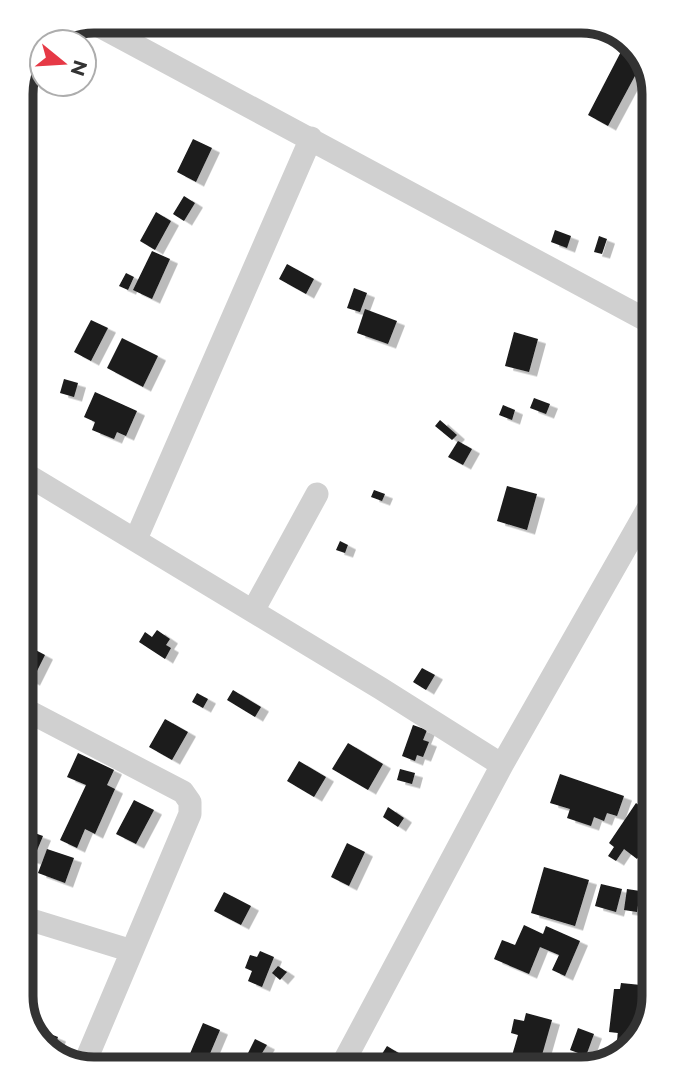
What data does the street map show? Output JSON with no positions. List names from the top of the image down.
{
  "north": "right"
}
